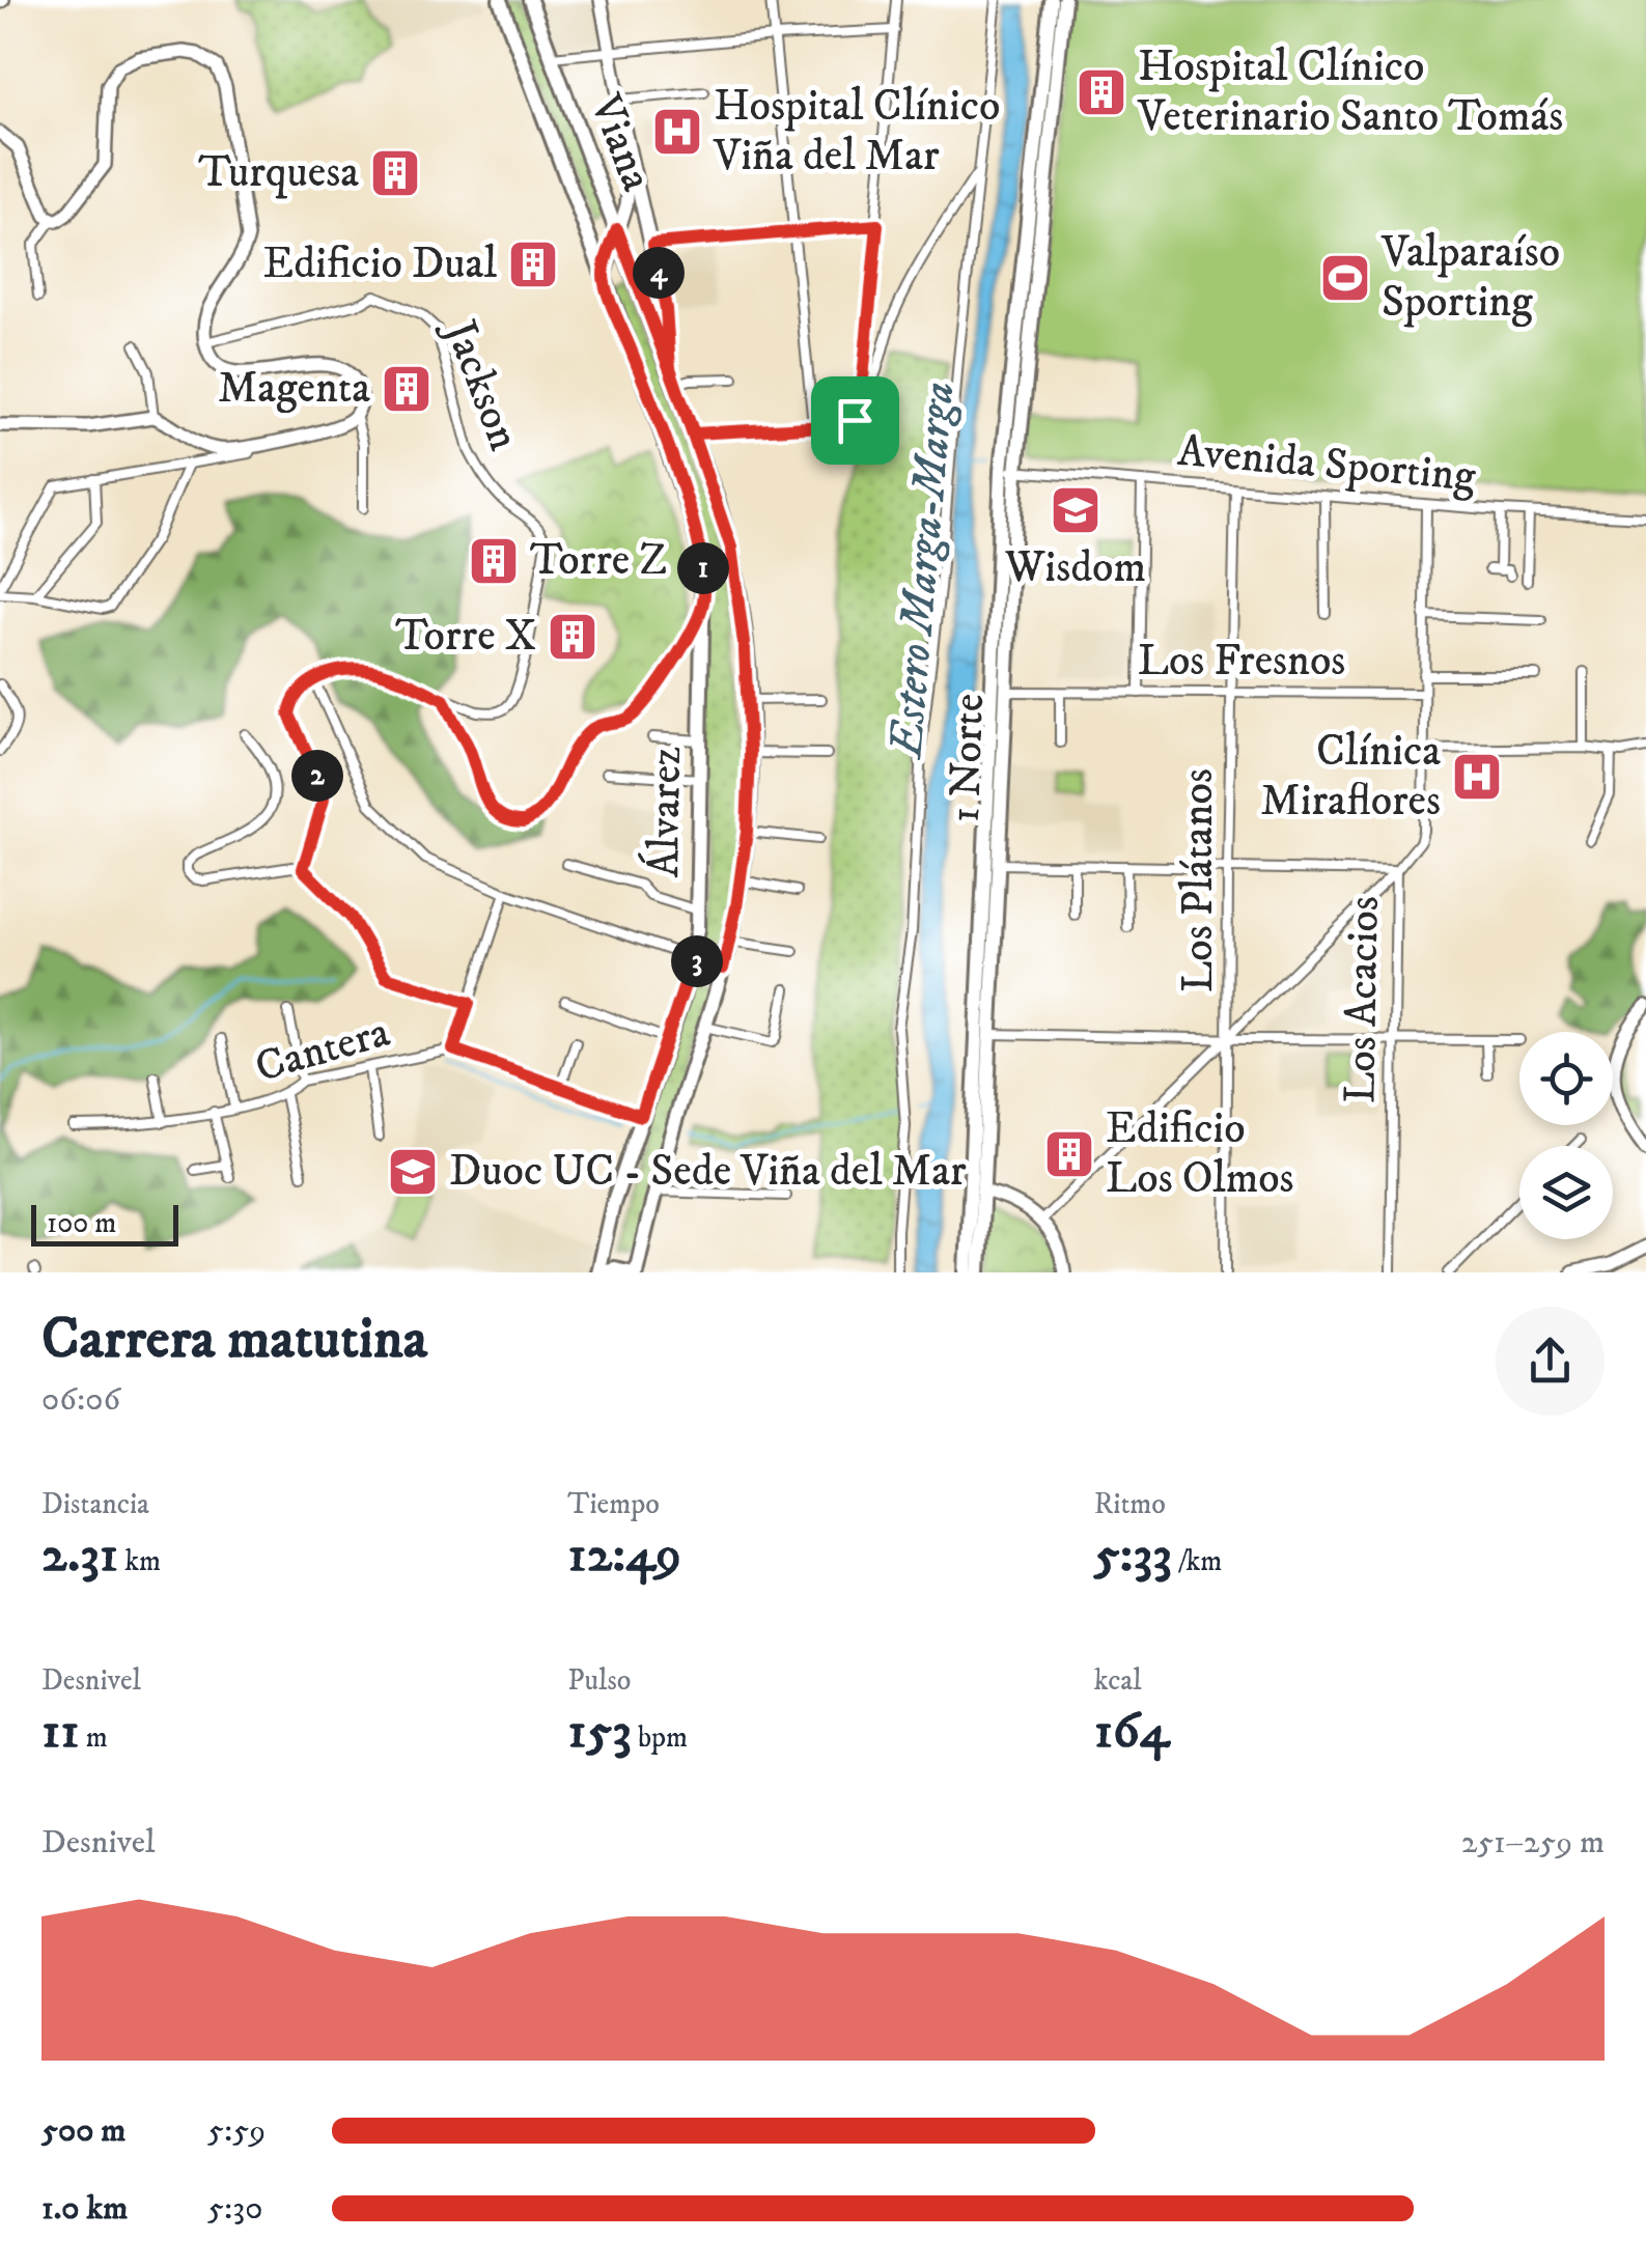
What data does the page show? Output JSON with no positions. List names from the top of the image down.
{
  "streets": {
    "main road": ["Viana", "1 Norte", "Álvarez"],
    "street": [
      "Jackson",
      "Avenida Sporting",
      "Los Fresnos",
      "Los Plátanos",
      "Los Acacios",
      "Cantera"
    ]
  },
  "crossings": [
    ["Avenida Sporting", "1 Norte"],
    ["Avenida Sporting", "Los Plátanos"],
    ["Avenida Sporting", "Los Acacios"],
    ["Los Fresnos", "1 Norte"],
    ["Los Fresnos", "Los Plátanos"],
    ["Los Fresnos", "Los Acacios"],
    ["Álvarez", "Cantera"]
  ],
  "water": ["Estero Marga-Marga"],
  "places": {
    "building": [
      "Hospital Clínico Veterinario Santo Tomás",
      "Turquesa",
      "Edificio Dual",
      "Magenta",
      "Torre Z",
      "Torre X",
      "Edificio Los Olmos"
    ],
    "hospital": ["Hospital Clínico Viña del Mar", "Clínica Miraflores"],
    "sports": ["Valparaíso Sporting"],
    "school or university": ["Wisdom", "Duoc UC - Sede Viña del Mar"]
  },
  "scale_bar": "100 m",
  "page": {
    "pins": [
      "4",
      "1",
      "2",
      "3"
    ],
    "scale": "100 m",
    "heading": ["Carrera matutina", "06:06"],
    "stats": [
      ["Distancia", "2.31 km"],
      ["Tiempo", "12:49"],
      ["Ritmo", "5:33 /km"],
      ["Desnivel", "11 m"],
      ["Pulso", "153 bpm"],
      ["kcal", "164"]
    ],
    "chart": ["Desnivel", "251–259 m"],
    "list": [
      {
        "name": "500 m",
        "note": "5:59"
      },
      {
        "name": "1.0 km",
        "note": "5:30"
      }
    ]
  }
}
